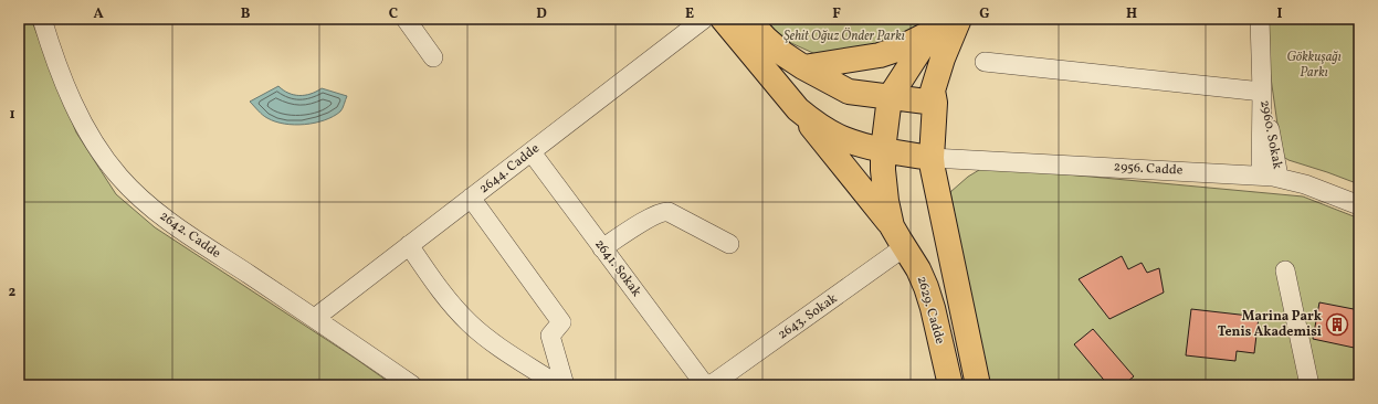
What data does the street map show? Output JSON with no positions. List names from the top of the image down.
{
  "streets": {
    "main road": ["2629. Cadde"],
    "street": [
      "2960. Sokak",
      "2644. Cadde",
      "2956. Cadde",
      "2642. Cadde",
      "2641. Sokak",
      "2643. Sokak"
    ]
  },
  "crossings": [
    ["2960. Sokak", "2956. Cadde"],
    ["2644. Cadde", "2642. Cadde"],
    ["2644. Cadde", "2641. Sokak"],
    ["2629. Cadde", "2643. Sokak"]
  ],
  "parks": ["Şehit Oğuz Önder Parkı", "Gökkuşağı Parkı"],
  "places": {
    "building": ["Marina Park Tenis Akademisi"]
  },
  "grid": {
    "columns": [
      "A",
      "B",
      "C",
      "D",
      "E",
      "F",
      "G",
      "H",
      "I"
    ],
    "rows": ["1", "2"]
  }
}
